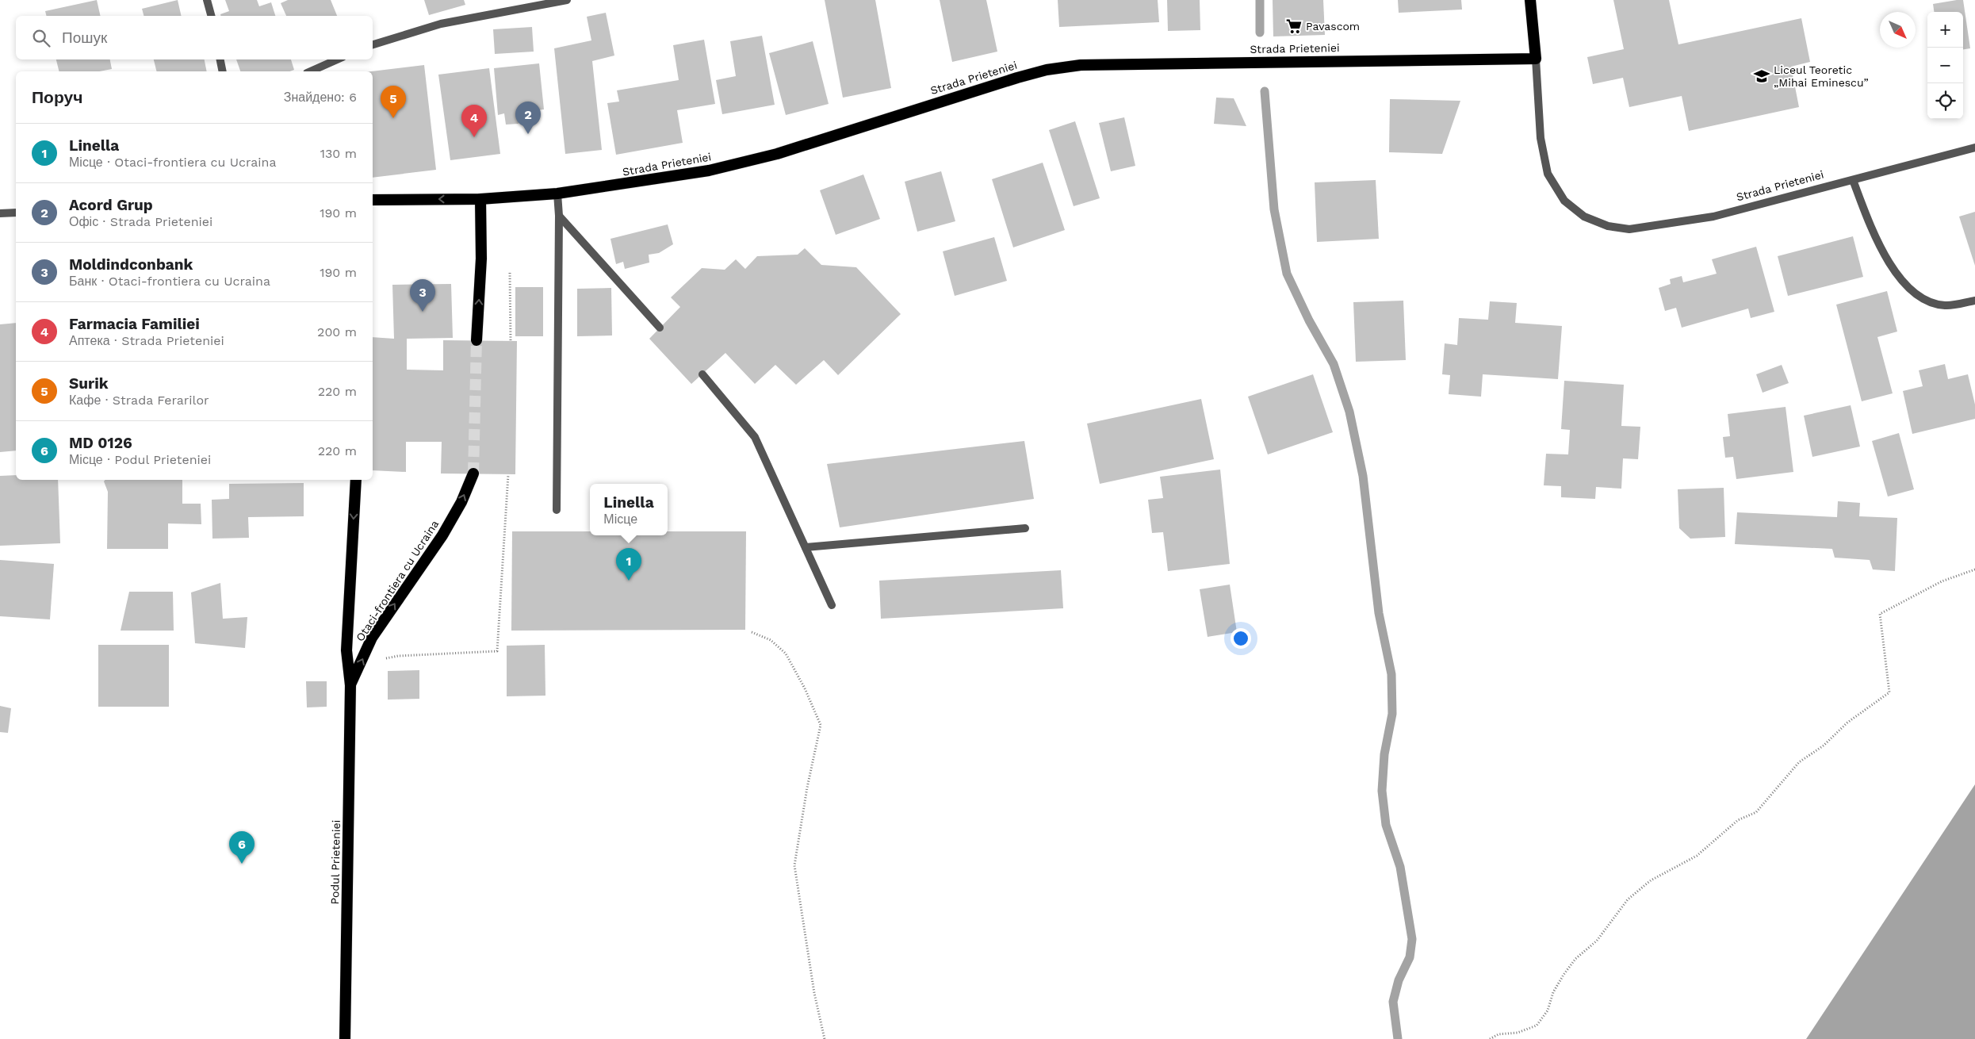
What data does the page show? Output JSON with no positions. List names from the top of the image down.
{
  "streets": {
    "highway": ["Strada Prieteniei", "Otaci-frontiera cu Ucraina", "Podul Prieteniei"]
  },
  "crossings": [
    ["Otaci-frontiera cu Ucraina", "Podul Prieteniei"]
  ],
  "places": {
    "supermarket": ["Pavascom"],
    "school or university": ["Liceul Teoretic „Mihai Eminescu”"]
  },
  "north": "bottom right",
  "page": {
    "map_buttons": ["+", "−"],
    "search": "Пошук",
    "heading": ["Поруч", "Знайдено: 6"],
    "pins": [
      "5",
      "2",
      "4",
      "3",
      "1",
      "6"
    ],
    "list": [
      {
        "mark": "1",
        "name": "Linella",
        "note": "Місце · Otaci-frontiera cu Ucraina",
        "value": "130 m"
      },
      {
        "mark": "2",
        "name": "Acord Grup",
        "note": "Офіс · Strada Prieteniei",
        "value": "190 m"
      },
      {
        "mark": "3",
        "name": "Moldindconbank",
        "note": "Банк · Otaci-frontiera cu Ucraina",
        "value": "190 m"
      },
      {
        "mark": "4",
        "name": "Farmacia Familiei",
        "note": "Аптека · Strada Prieteniei",
        "value": "200 m"
      },
      {
        "mark": "5",
        "name": "Surik",
        "note": "Кафе · Strada Ferarilor",
        "value": "220 m"
      },
      {
        "mark": "6",
        "name": "MD 0126",
        "note": "Місце · Podul Prieteniei",
        "value": "220 m"
      }
    ],
    "popup": ["Linella", "Місце"]
  }
}
